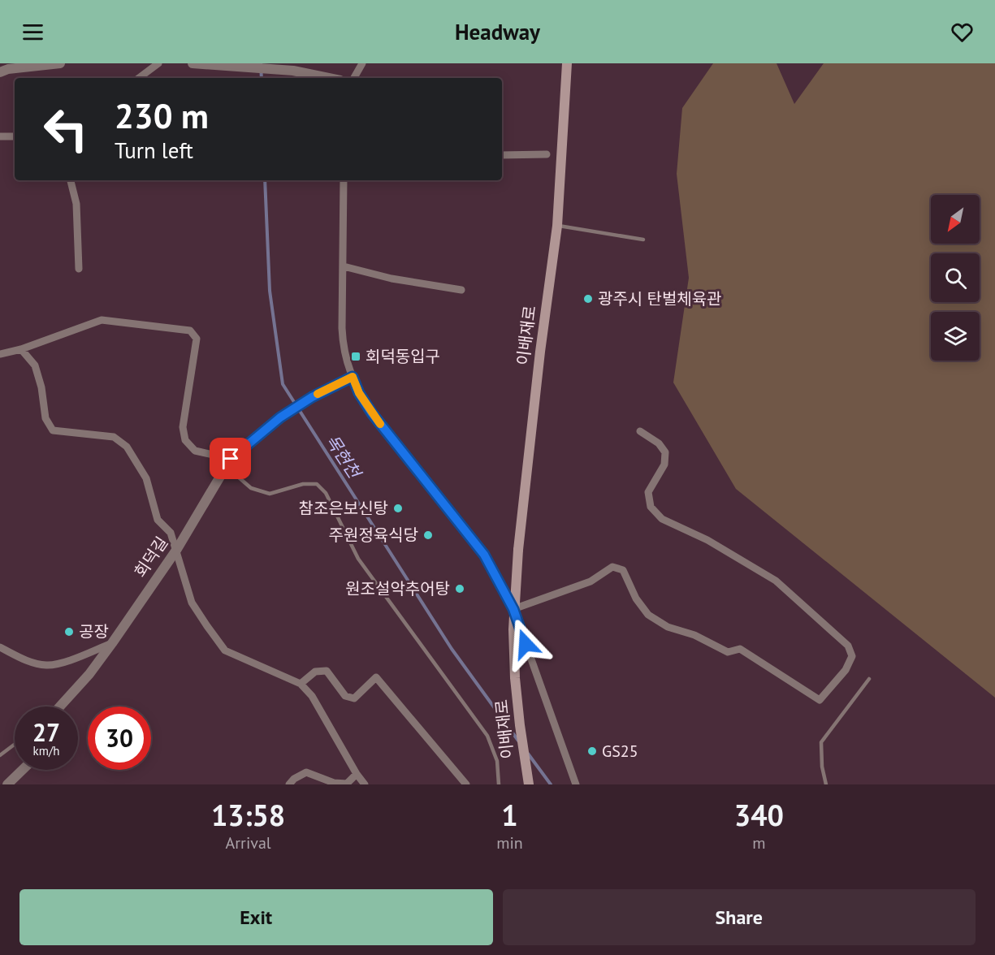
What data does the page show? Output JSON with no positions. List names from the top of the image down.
{
  "streets": {
    "main road": ["이배재로"],
    "street": ["회덕길"]
  },
  "water": ["목현천"],
  "places": {
    "other": [
      "광주시 탄벌체육관",
      "참조은보신탕",
      "주원정육식당",
      "원조설악추어탕",
      "공장",
      "GS25"
    ],
    "transit": ["회덕동입구"]
  },
  "north": "bottom left",
  "page": {
    "header": "Headway",
    "turn": ["230 m", "Turn left"],
    "speed": "27 km/h",
    "limit": "30",
    "eta": [
      "13:58",
      "Arrival",
      "1",
      "min",
      "340",
      "m"
    ],
    "buttons": ["Exit", "Share"]
  }
}
